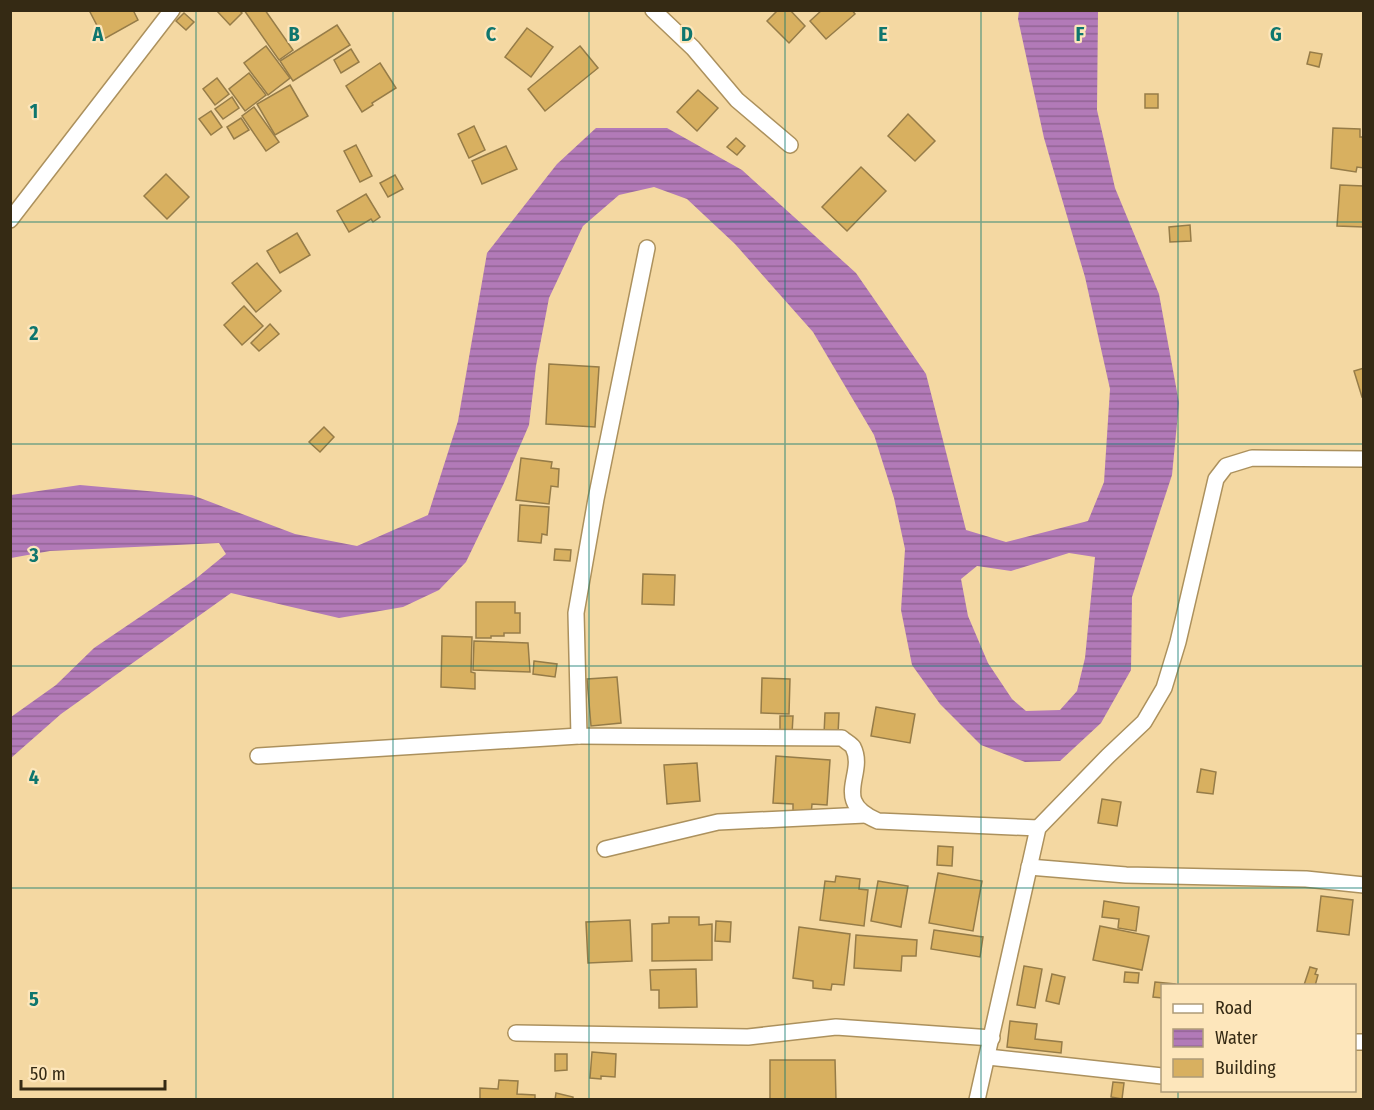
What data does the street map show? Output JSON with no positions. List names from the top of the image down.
{
  "legend": ["Road", "Water", "Building"],
  "scale_bar": "50 m",
  "grid": {
    "columns": [
      "A",
      "B",
      "C",
      "D",
      "E",
      "F",
      "G"
    ],
    "rows": [
      "1",
      "2",
      "3",
      "4",
      "5"
    ]
  }
}
